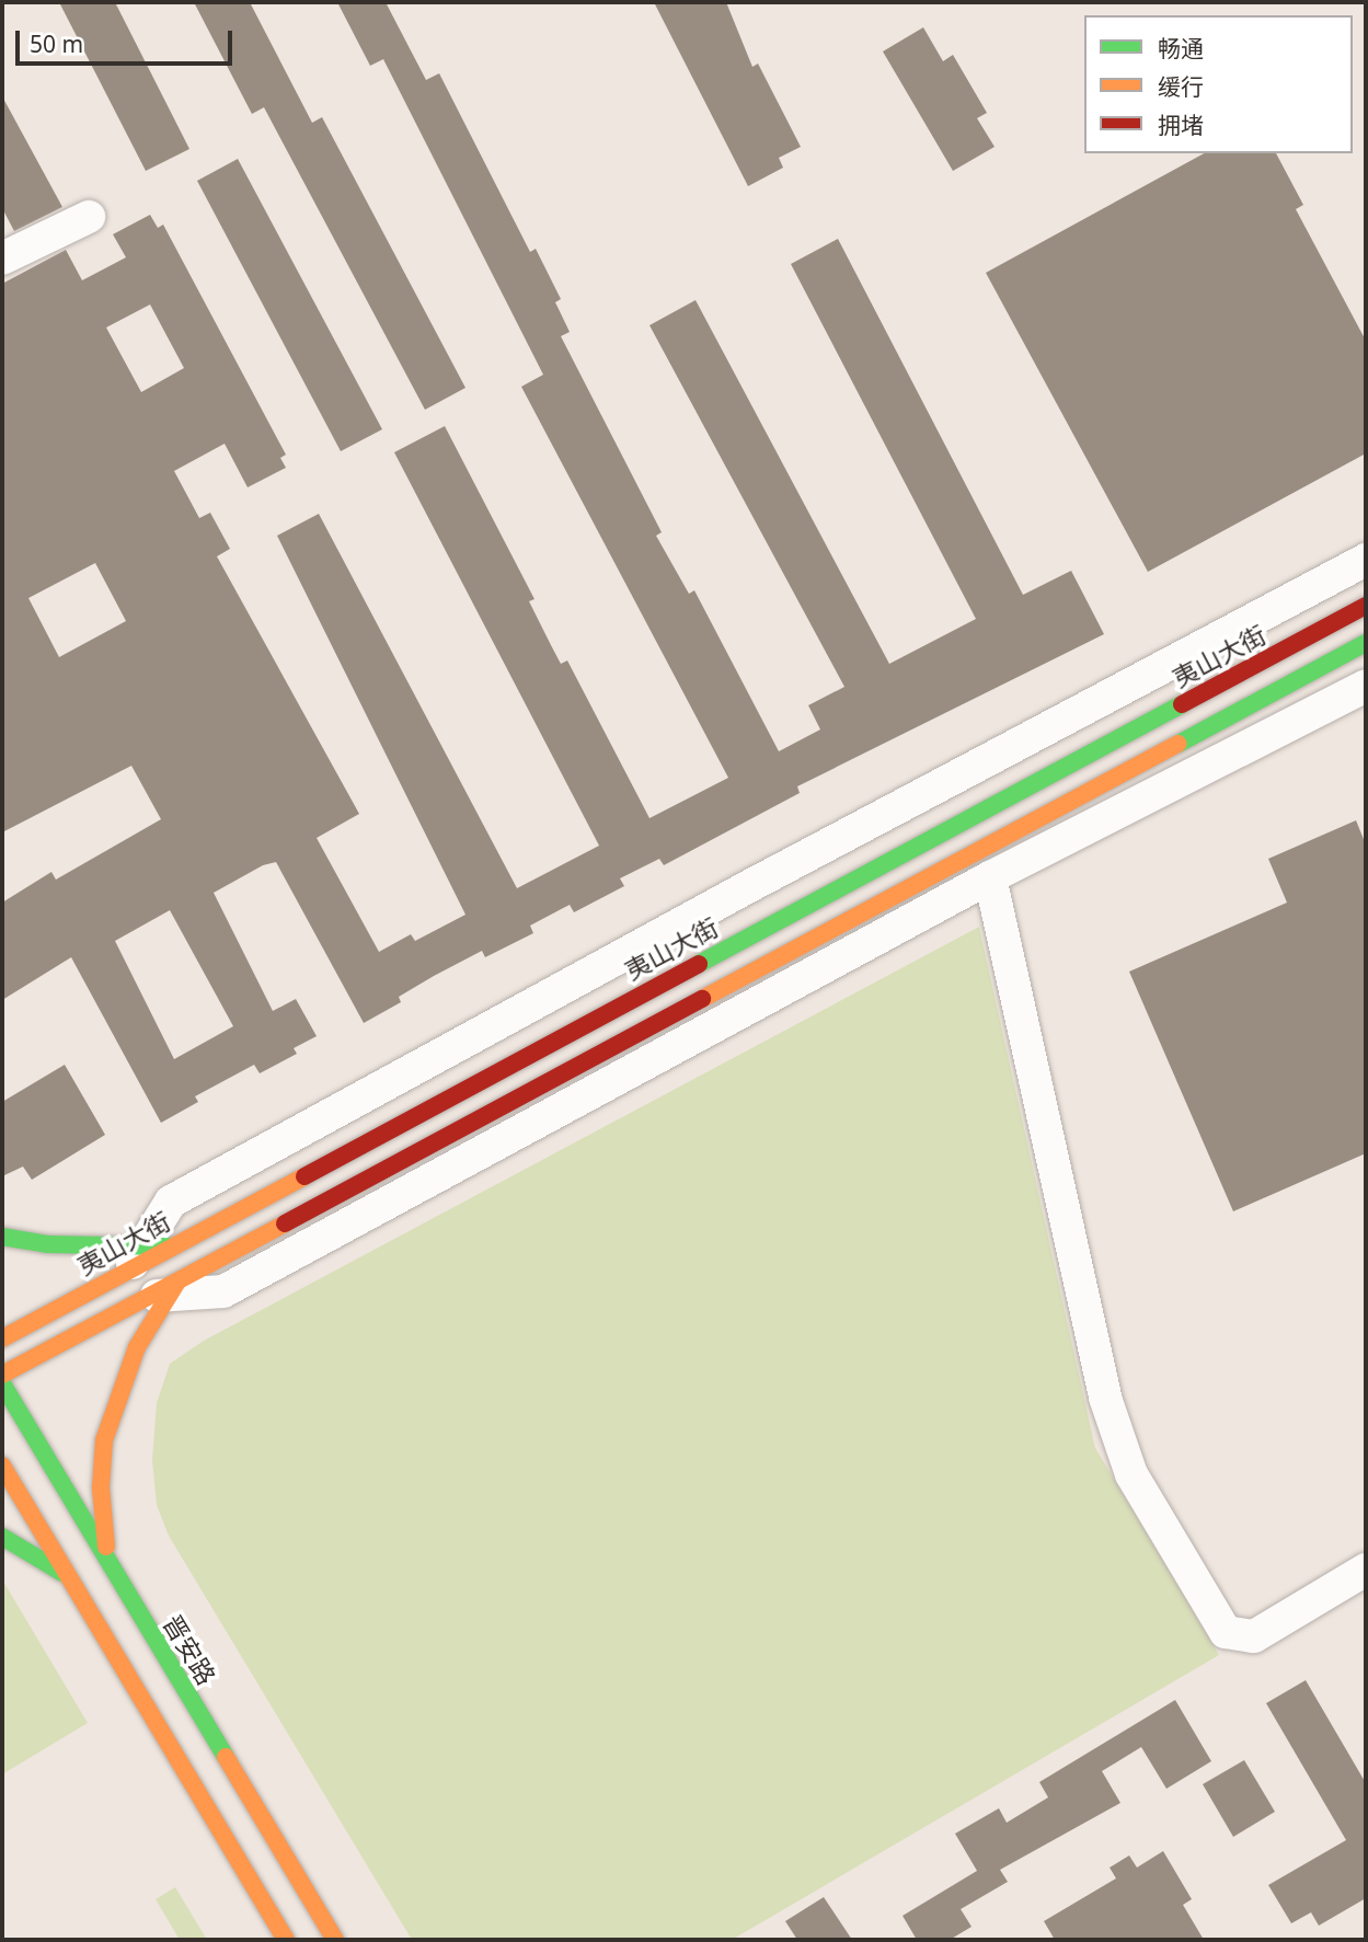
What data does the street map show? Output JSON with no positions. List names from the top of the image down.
{
  "streets": {
    "main road": ["夷山大街", "晋安路"]
  },
  "legend": ["畅通", "缓行", "拥堵"],
  "scale_bar": "50 m"
}
